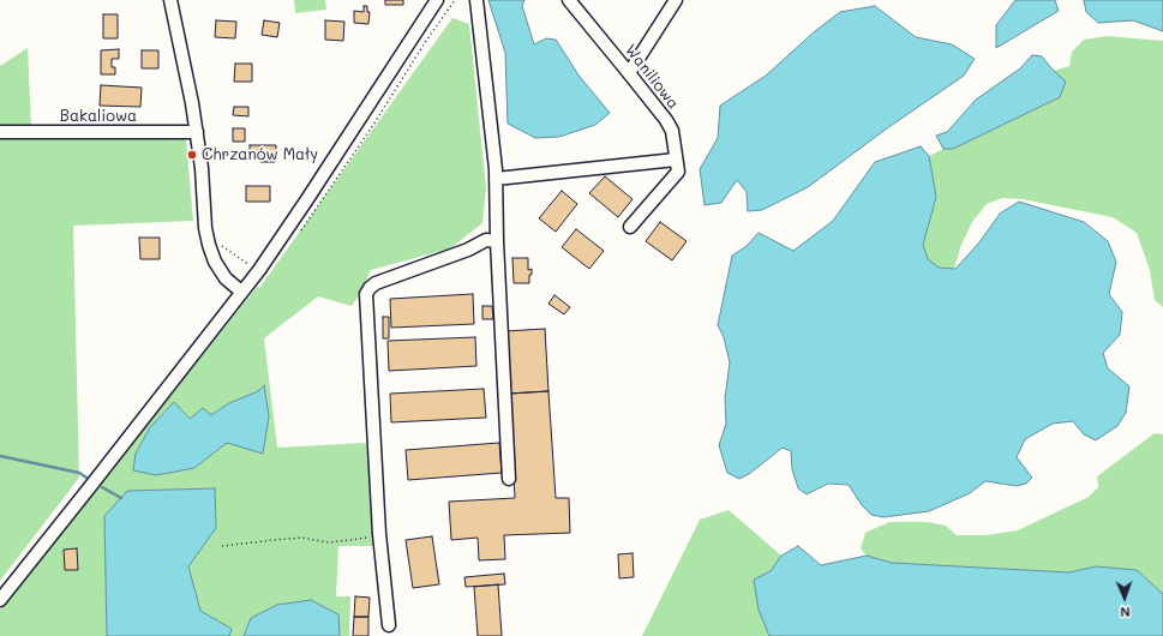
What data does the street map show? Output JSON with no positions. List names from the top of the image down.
{
  "streets": {
    "street": ["Waniliowa", "Bakaliowa"]
  },
  "places": ["Chrzanów Mały"],
  "north": "bottom"
}
